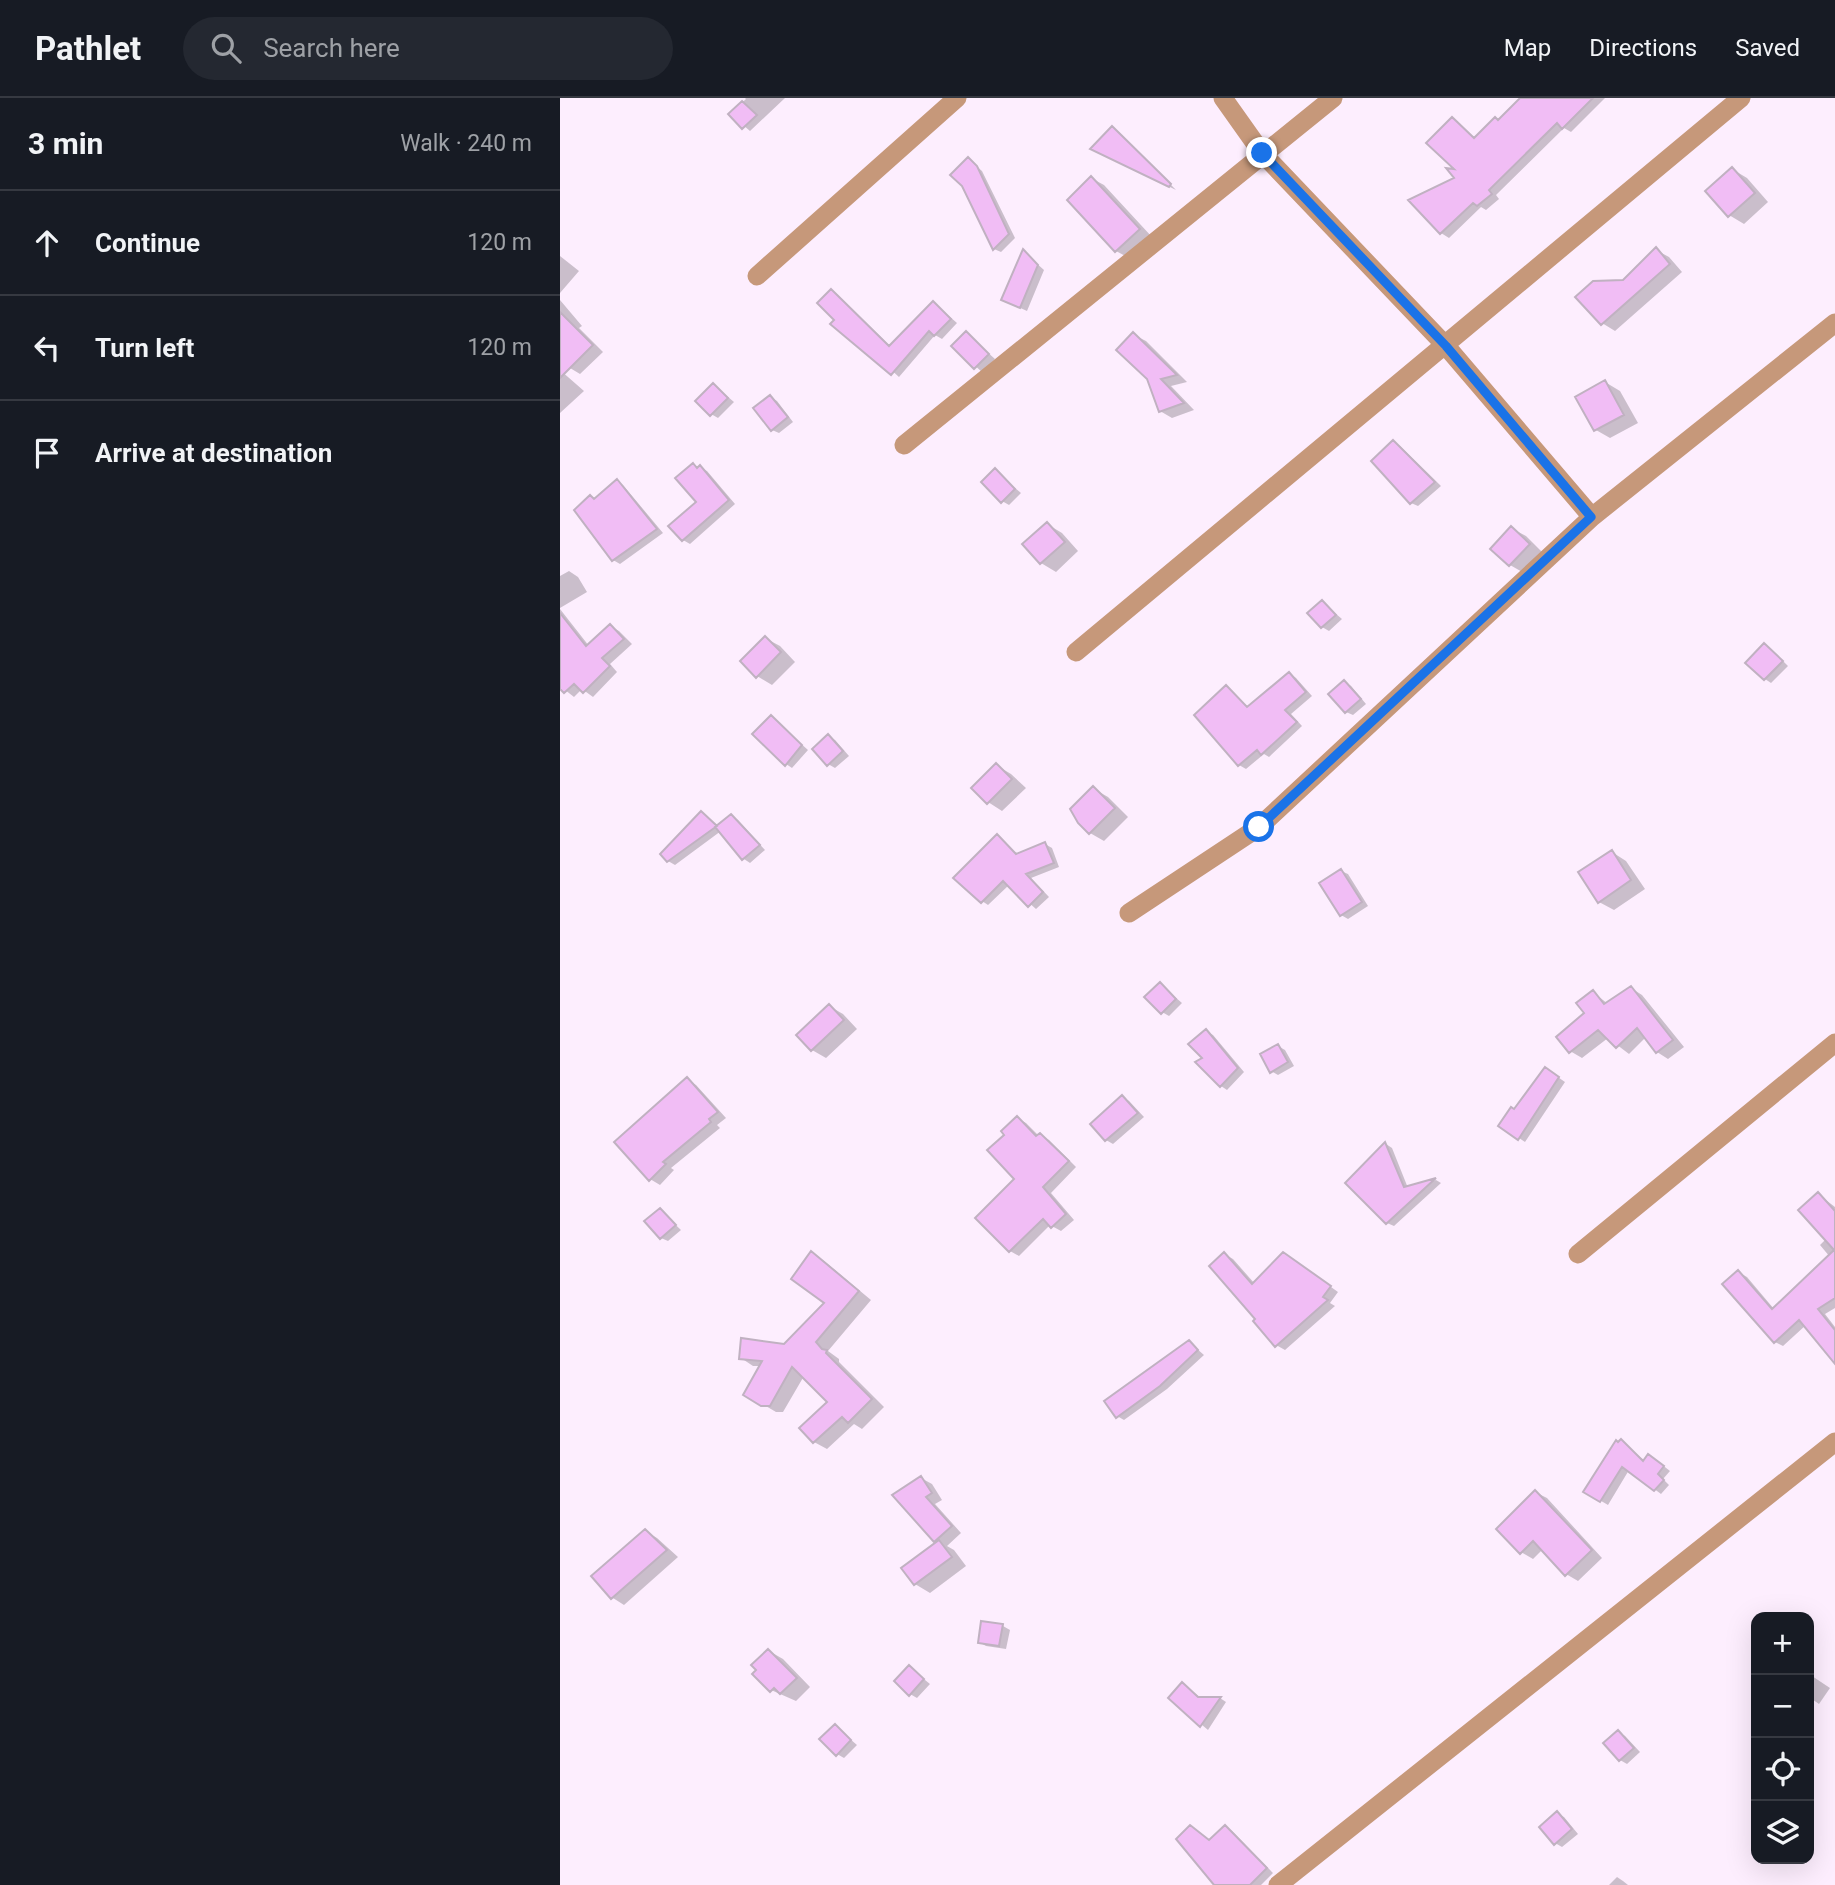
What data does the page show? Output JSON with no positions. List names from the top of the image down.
{
  "page": {
    "header": "Pathlet",
    "search": "Search here",
    "nav": ["Map", "Directions", "Saved"],
    "heading": ["3 min", "Walk · 240 m"],
    "list": [
      ["Continue", "120 m"],
      ["Turn left", "120 m"],
      "Arrive at destination"
    ],
    "map_buttons": ["+", "−"]
  }
}
